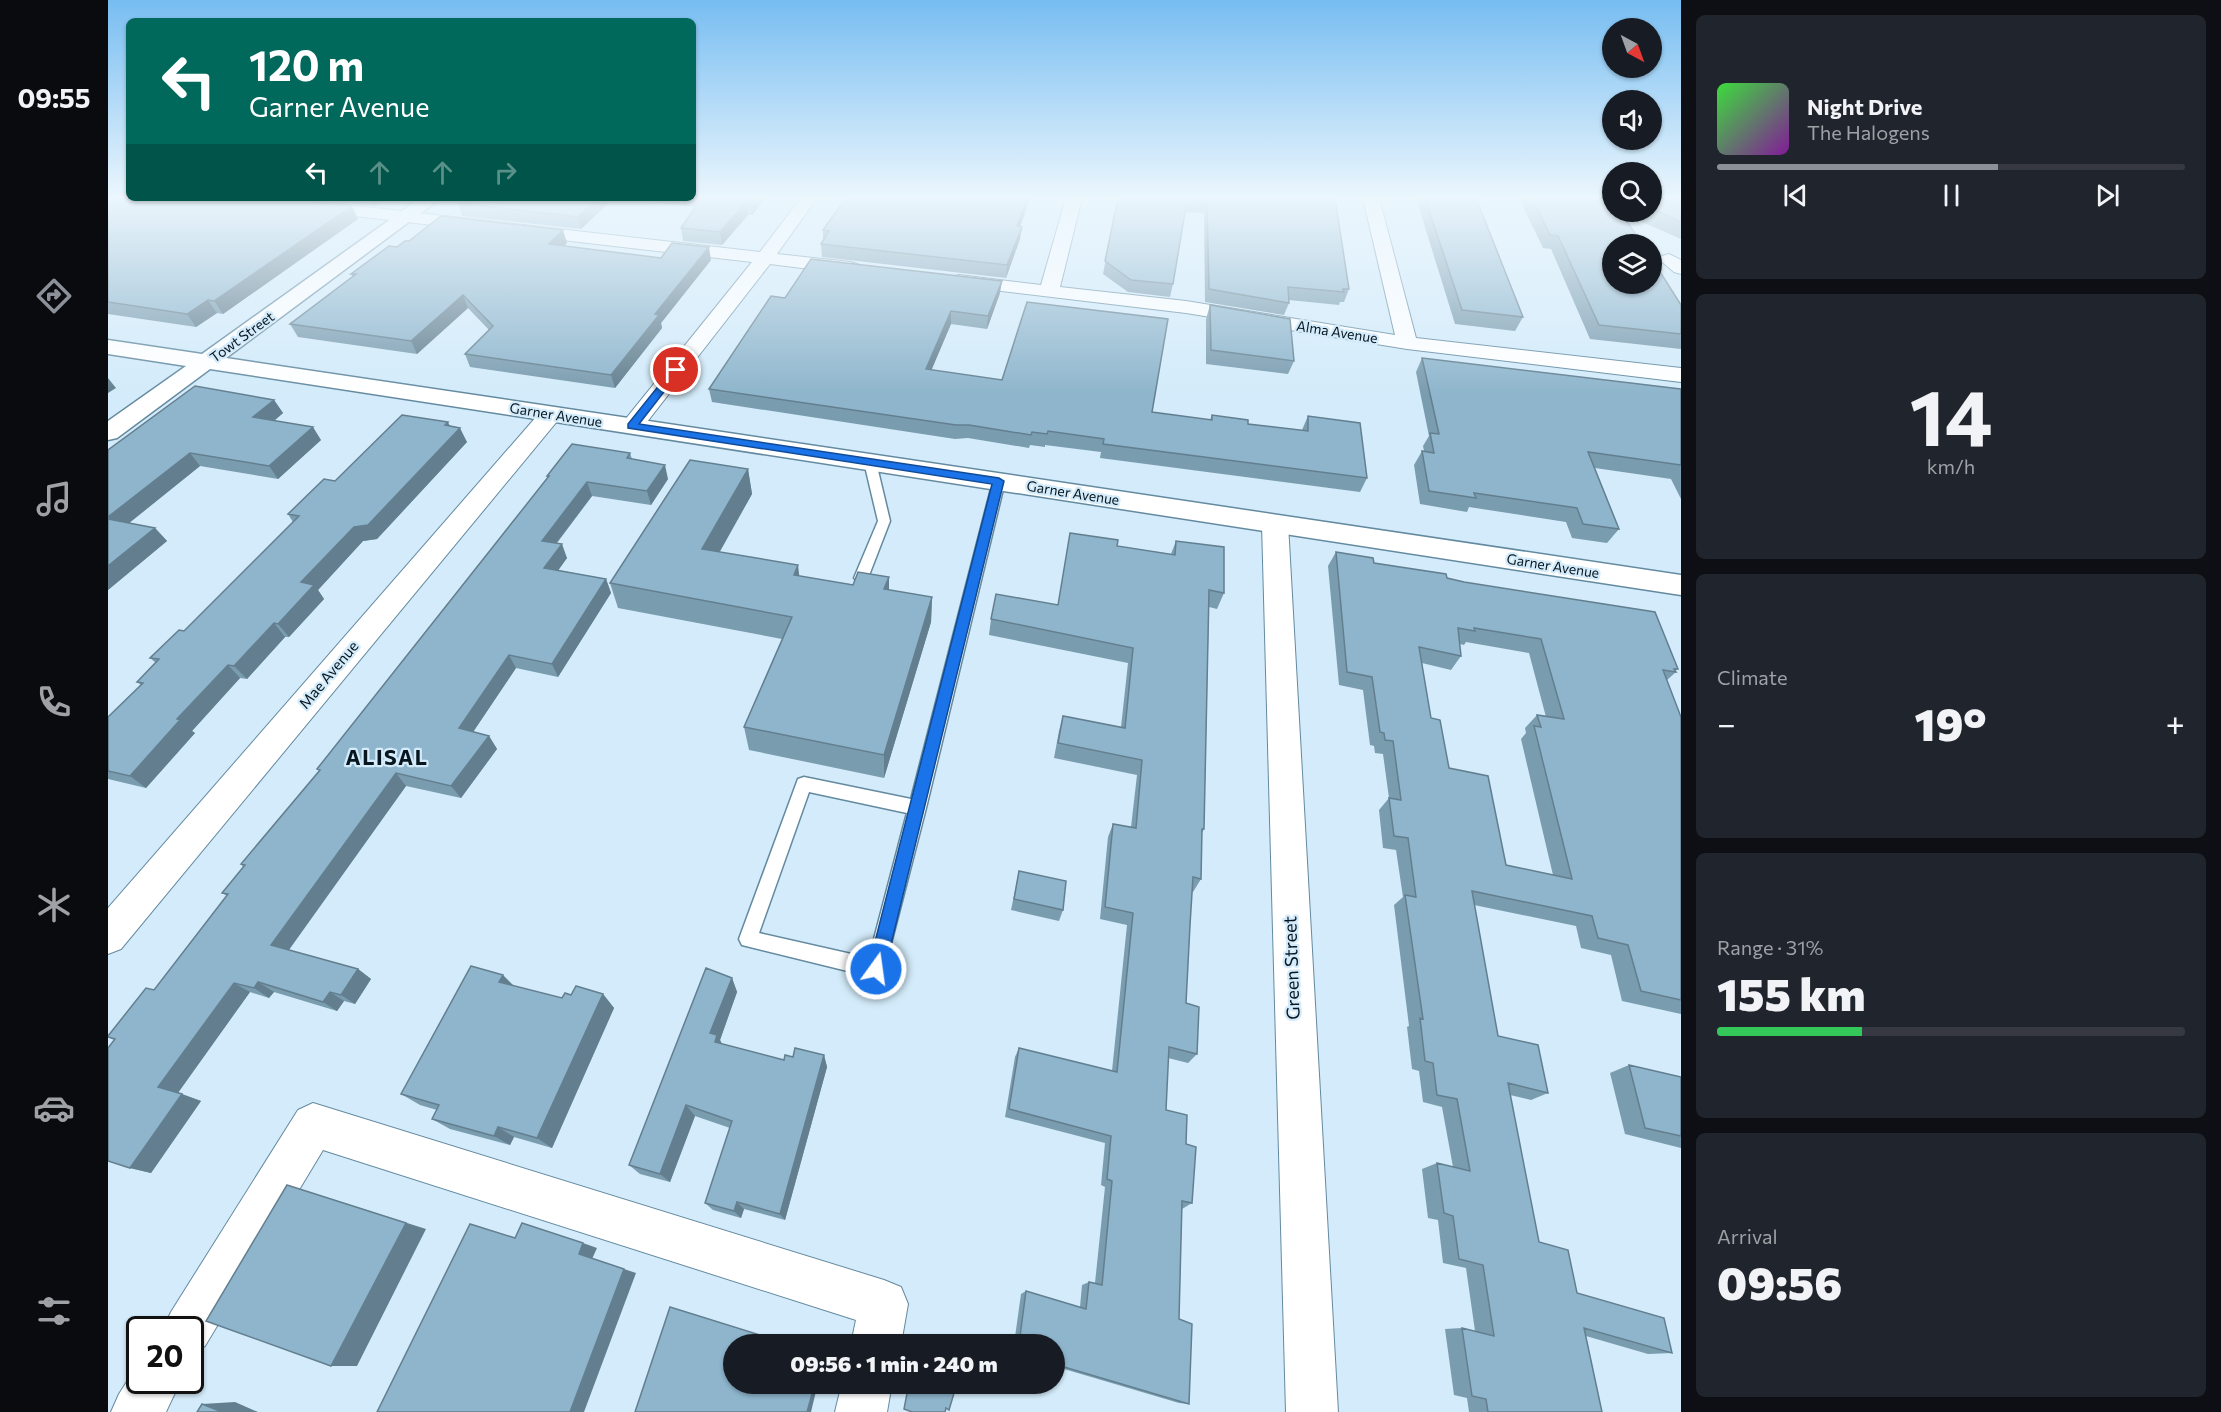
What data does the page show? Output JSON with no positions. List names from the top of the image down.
{
  "streets": {
    "street": [
      "Alma Avenue",
      "Towt Street",
      "Garner Avenue",
      "Mae Avenue",
      "Green Street"
    ]
  },
  "crossings": [
    ["Towt Street", "Garner Avenue"],
    ["Garner Avenue", "Mae Avenue"],
    ["Garner Avenue", "Green Street"]
  ],
  "districts": ["ALISAL"],
  "north": "bottom right",
  "page": {
    "tabs": "09:55",
    "turn": ["120 m", "Garner Avenue"],
    "song": ["Night Drive", "The Halogens"],
    "tile": [
      ["14", "km/h"],
      "Climate",
      ["Range · 31%", "155 km"],
      ["Arrival", "09:56"]
    ],
    "heat": ["−", "19°", "+"],
    "limit": "20",
    "trip": "09:56 · 1 min · 240 m"
  }
}
